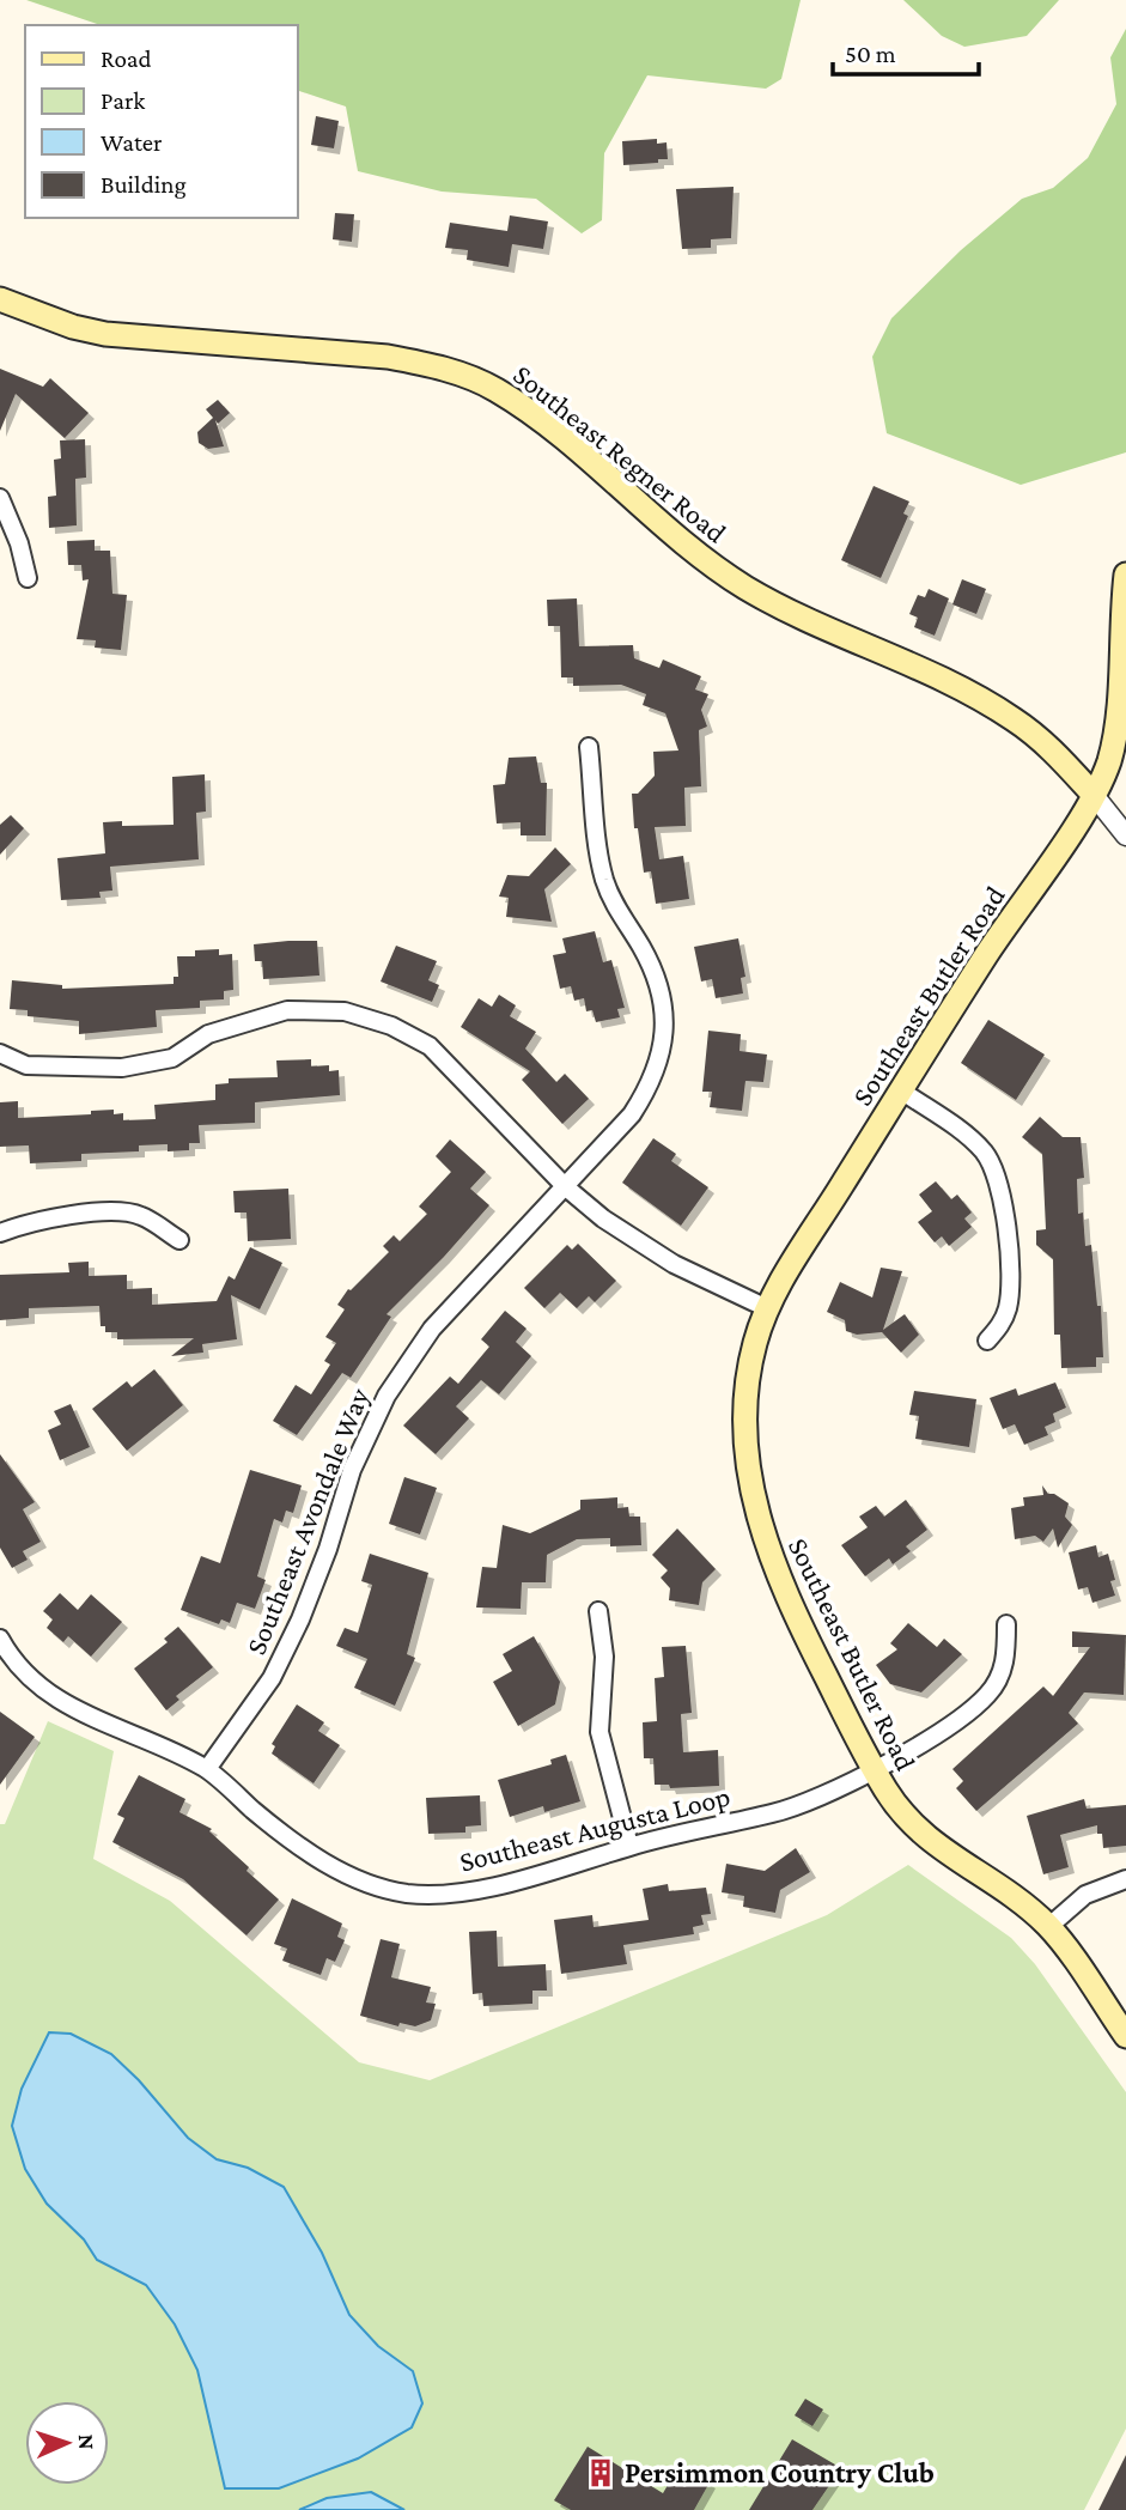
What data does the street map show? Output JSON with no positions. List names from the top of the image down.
{
  "streets": {
    "main road": ["Southeast Regner Road", "Southeast Butler Road"],
    "street": ["Southeast Avondale Way", "Southeast Augusta Loop"]
  },
  "crossings": [
    ["Southeast Regner Road", "Southeast Butler Road"],
    ["Southeast Butler Road", "Southeast Augusta Loop"],
    ["Southeast Avondale Way", "Southeast Augusta Loop"]
  ],
  "places": {
    "building": ["Persimmon Country Club"]
  },
  "legend": [
    "Road",
    "Park",
    "Water",
    "Building"
  ],
  "scale_bar": "50 m",
  "north": "right"
}
